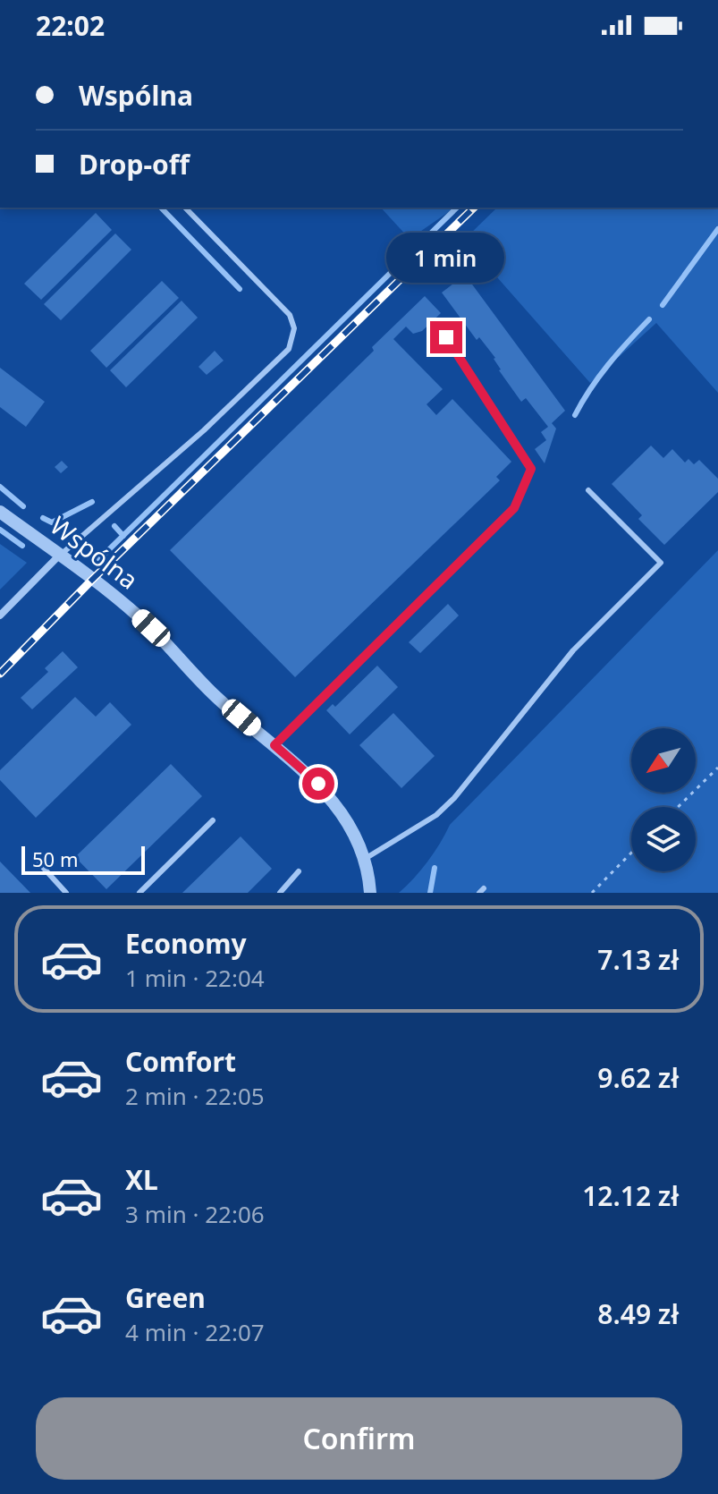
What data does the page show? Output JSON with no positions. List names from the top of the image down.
{
  "streets": {
    "street": ["Wspólna"]
  },
  "scale_bar": "50 m",
  "north": "bottom left",
  "page": {
    "status": "22:02",
    "banner": ["Wspólna", "Drop-off"],
    "bubble": "1 min",
    "scale": "50 m",
    "list": [
      {
        "name": "Economy",
        "note": "1 min · 22:04",
        "value": "7.13 zł"
      },
      {
        "name": "Comfort",
        "note": "2 min · 22:05",
        "value": "9.62 zł"
      },
      {
        "name": "XL",
        "note": "3 min · 22:06",
        "value": "12.12 zł"
      },
      {
        "name": "Green",
        "note": "4 min · 22:07",
        "value": "8.49 zł"
      }
    ],
    "buttons": "Confirm"
  }
}
